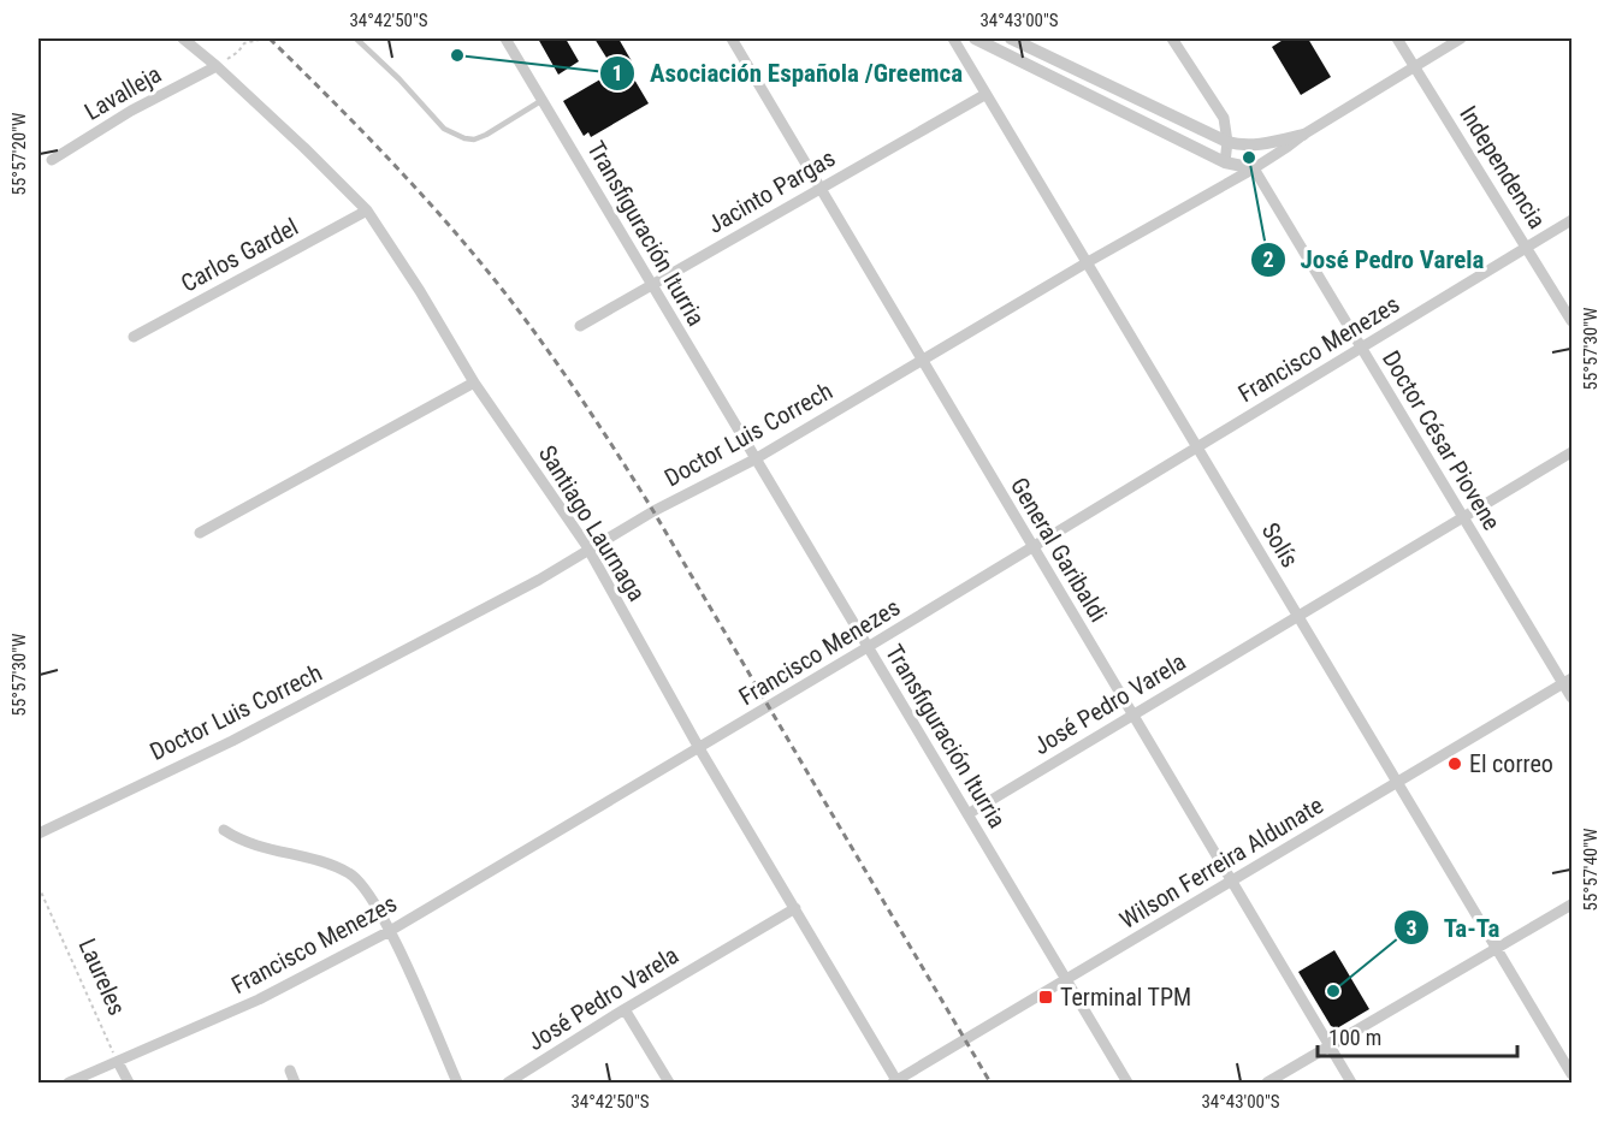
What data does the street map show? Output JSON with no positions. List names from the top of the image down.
{
  "streets": {
    "street": [
      "Lavalleja",
      "Independencia",
      "Jacinto Pargas",
      "Transfiguración Iturria",
      "Carlos Gardel",
      "Francisco Menezes",
      "Doctor Luis Correch",
      "Doctor César Piovene",
      "Santiago Laurnaga",
      "Solís",
      "General Garibaldi",
      "José Pedro Varela",
      "Wilson Ferreira Aldunate"
    ],
    "path": ["Laureles"]
  },
  "crossings": [
    ["Lavalleja", "Santiago Laurnaga"],
    ["Independencia", "Francisco Menezes"],
    ["Independencia", "Doctor Luis Correch"],
    ["Jacinto Pargas", "Transfiguración Iturria"],
    ["Jacinto Pargas", "Solís"],
    ["Jacinto Pargas", "General Garibaldi"],
    ["Transfiguración Iturria", "Francisco Menezes"],
    ["Transfiguración Iturria", "Doctor Luis Correch"],
    ["Transfiguración Iturria", "José Pedro Varela"],
    ["Transfiguración Iturria", "Wilson Ferreira Aldunate"],
    ["Carlos Gardel", "Santiago Laurnaga"],
    ["Francisco Menezes", "Doctor César Piovene"],
    ["Francisco Menezes", "Santiago Laurnaga"],
    ["Francisco Menezes", "Solís"],
    ["Francisco Menezes", "General Garibaldi"],
    ["Francisco Menezes", "Laureles"],
    ["Doctor Luis Correch", "Doctor César Piovene"],
    ["Doctor Luis Correch", "Santiago Laurnaga"],
    ["Doctor Luis Correch", "Solís"],
    ["Doctor Luis Correch", "General Garibaldi"],
    ["Doctor César Piovene", "José Pedro Varela"],
    ["Doctor César Piovene", "Wilson Ferreira Aldunate"],
    ["Santiago Laurnaga", "José Pedro Varela"],
    ["Santiago Laurnaga", "Wilson Ferreira Aldunate"],
    ["Solís", "José Pedro Varela"],
    ["Solís", "Wilson Ferreira Aldunate"],
    ["General Garibaldi", "José Pedro Varela"],
    ["General Garibaldi", "Wilson Ferreira Aldunate"]
  ],
  "places": {
    "other": [
      "Asociación Española /Greemca",
      "José Pedro Varela",
      "El correo",
      "Ta-Ta"
    ],
    "transit": ["Terminal TPM"]
  },
  "scale_bar": "100 m",
  "coordinates": [
    "34°42'50\"S",
    "34°43'00\"S",
    "55°57'20\"W",
    "55°57'30\"W",
    "55°57'40\"W"
  ]
}
